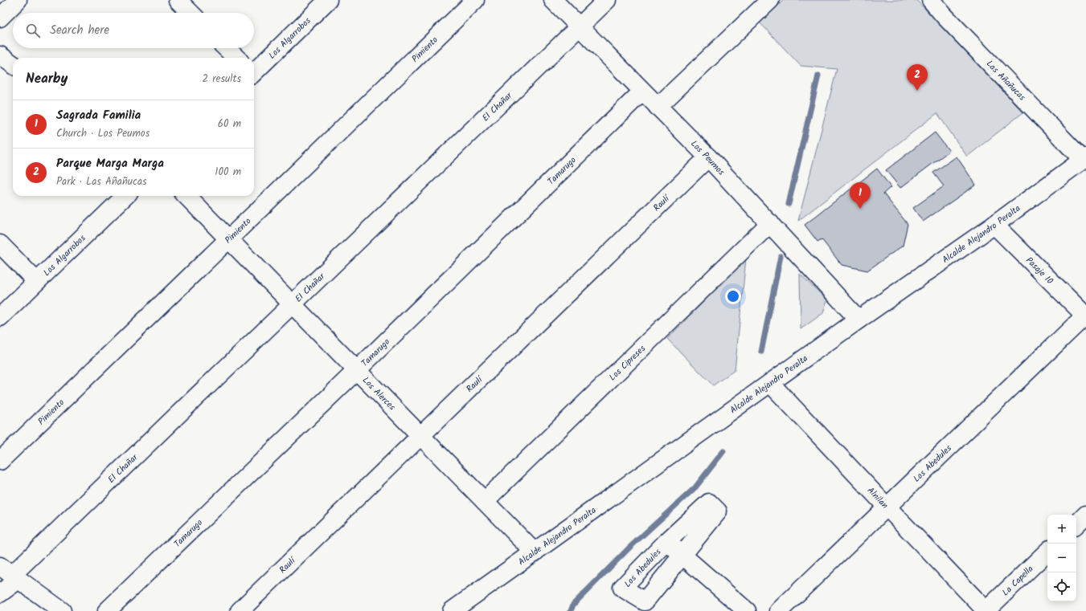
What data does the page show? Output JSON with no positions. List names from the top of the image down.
{
  "streets": {
    "street": [
      "Los Algarrobos",
      "Pimiento",
      "Las Añañucas",
      "El Chañar",
      "Los Peumos",
      "Tamarugo",
      "Raulí",
      "Alcalde Alejandro Peralta",
      "Pasaje 10",
      "Los Cipreses",
      "Los Alerces",
      "Los Abedules",
      "Alnilan",
      "La Capella"
    ]
  },
  "crossings": [
    ["Pimiento", "Los Alerces"],
    ["Las Añañucas", "Alcalde Alejandro Peralta"],
    ["El Chañar", "Los Peumos"],
    ["El Chañar", "Los Alerces"],
    ["Los Peumos", "Tamarugo"],
    ["Los Peumos", "Raulí"],
    ["Los Peumos", "Alcalde Alejandro Peralta"],
    ["Los Peumos", "Los Cipreses"],
    ["Tamarugo", "Los Alerces"],
    ["Raulí", "Los Alerces"],
    ["Alcalde Alejandro Peralta", "Pasaje 10"],
    ["Alcalde Alejandro Peralta", "Los Alerces"],
    ["Alcalde Alejandro Peralta", "Alnilan"],
    ["Pasaje 10", "Los Abedules"],
    ["Los Cipreses", "Los Alerces"],
    ["Los Abedules", "Alnilan"],
    ["Alnilan", "La Capella"]
  ],
  "page": {
    "search": "Search here",
    "heading": ["Nearby", "2 results"],
    "pins": ["2", "1"],
    "list": [
      {
        "mark": "1",
        "name": "Sagrada Familia",
        "note": "Church · Los Peumos",
        "value": "60 m"
      },
      {
        "mark": "2",
        "name": "Parque Marga Marga",
        "note": "Park · Las Añañucas",
        "value": "100 m"
      }
    ],
    "map_buttons": ["+", "−"]
  }
}
